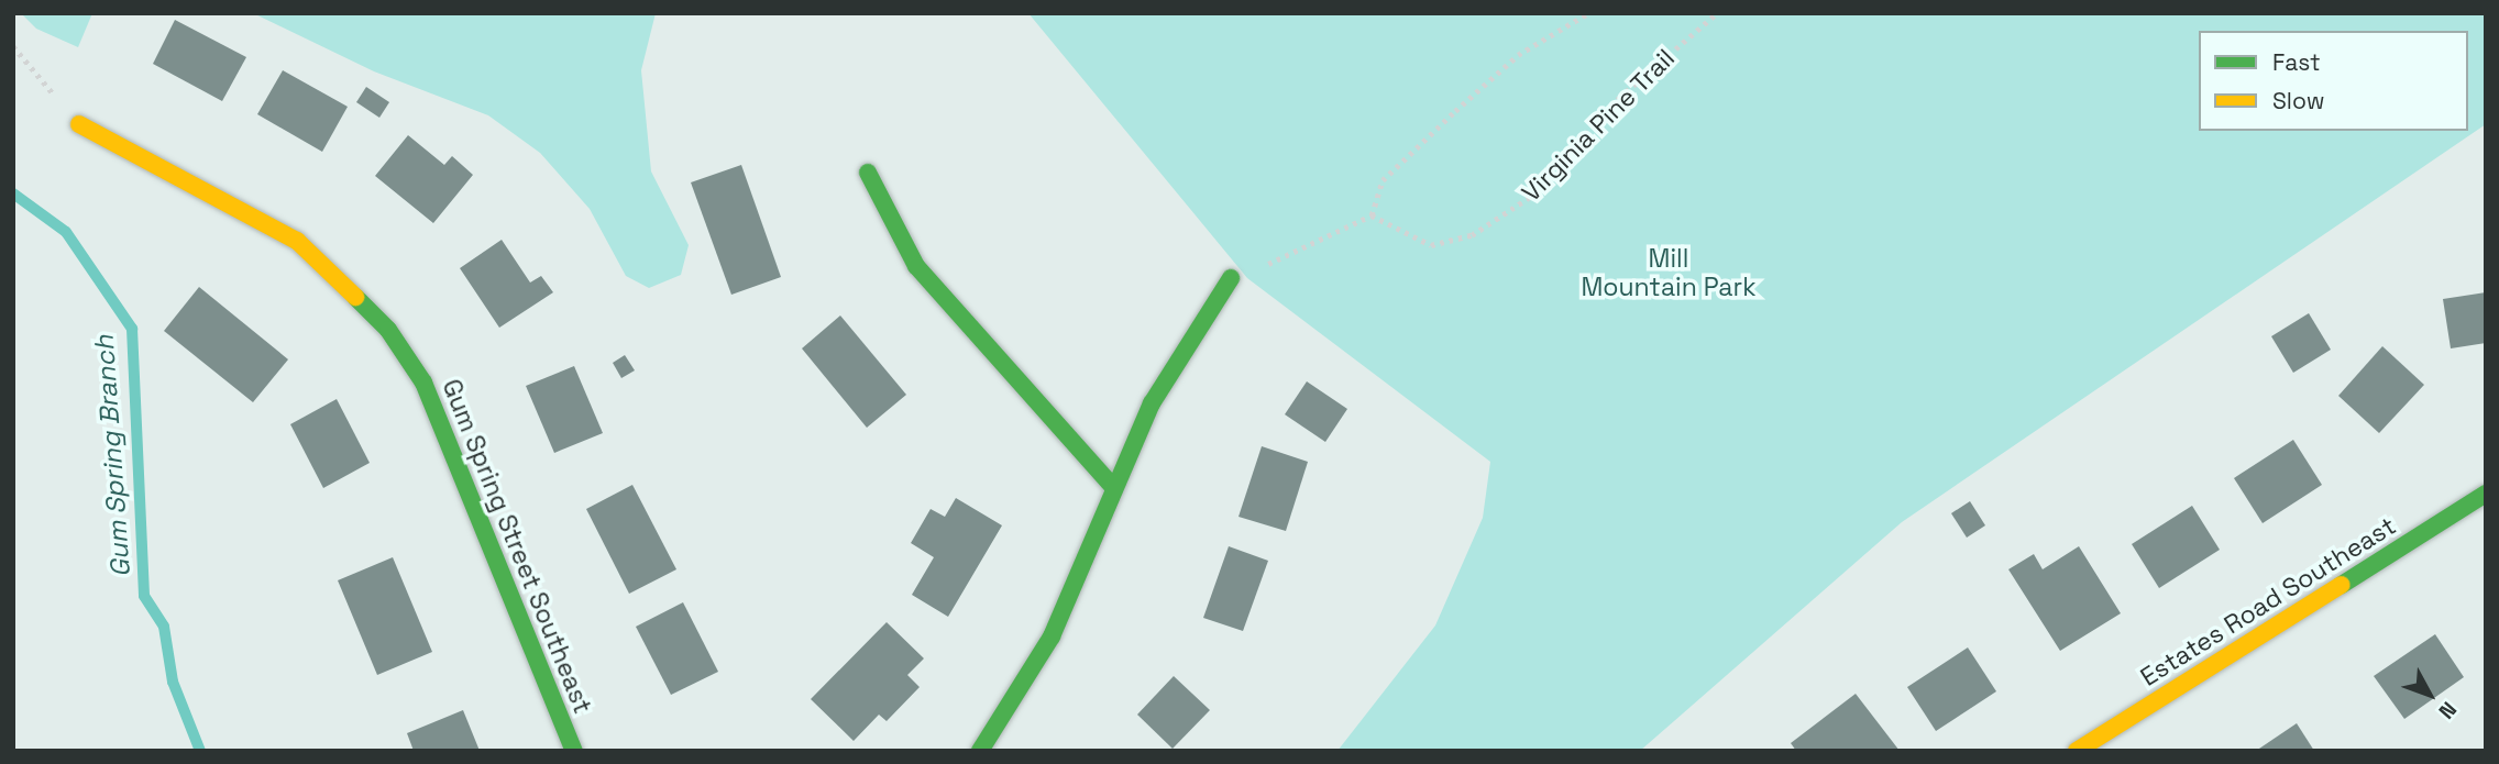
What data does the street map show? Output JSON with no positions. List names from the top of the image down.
{
  "streets": {
    "street": ["Gum Spring Street Southeast", "Estates Road Southeast"],
    "path": ["Virginia Pine Trail"]
  },
  "water": ["Gum Spring Branch"],
  "parks": ["Mill Mountain Park"],
  "legend": ["Fast", "Slow"],
  "north": "bottom right"
}
